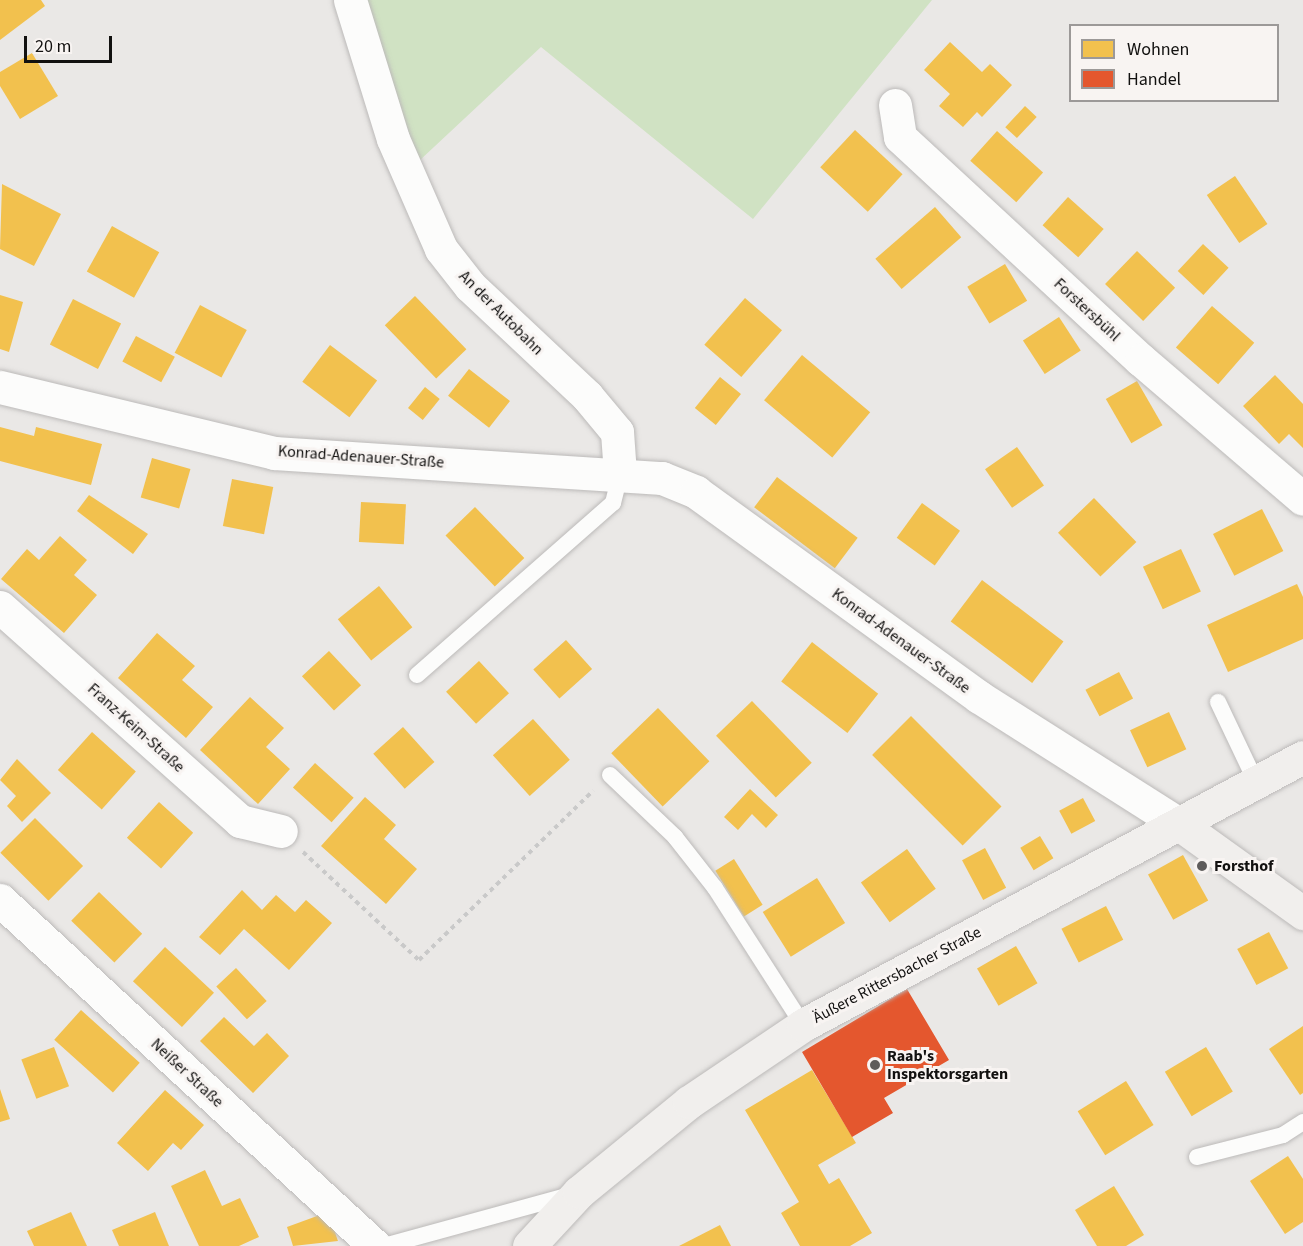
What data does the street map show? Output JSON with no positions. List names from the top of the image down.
{
  "streets": {
    "main road": ["Äußere Rittersbacher Straße"],
    "street": [
      "Forstersbühl",
      "An der Autobahn",
      "Konrad-Adenauer-Straße",
      "Franz-Keim-Straße",
      "Neißer Straße"
    ]
  },
  "crossings": [
    ["An der Autobahn", "Konrad-Adenauer-Straße"],
    ["Konrad-Adenauer-Straße", "Äußere Rittersbacher Straße"]
  ],
  "places": ["Forsthof", "Raab's Inspektorsgarten"],
  "legend": ["Wohnen", "Handel"],
  "scale_bar": "20 m"
}
